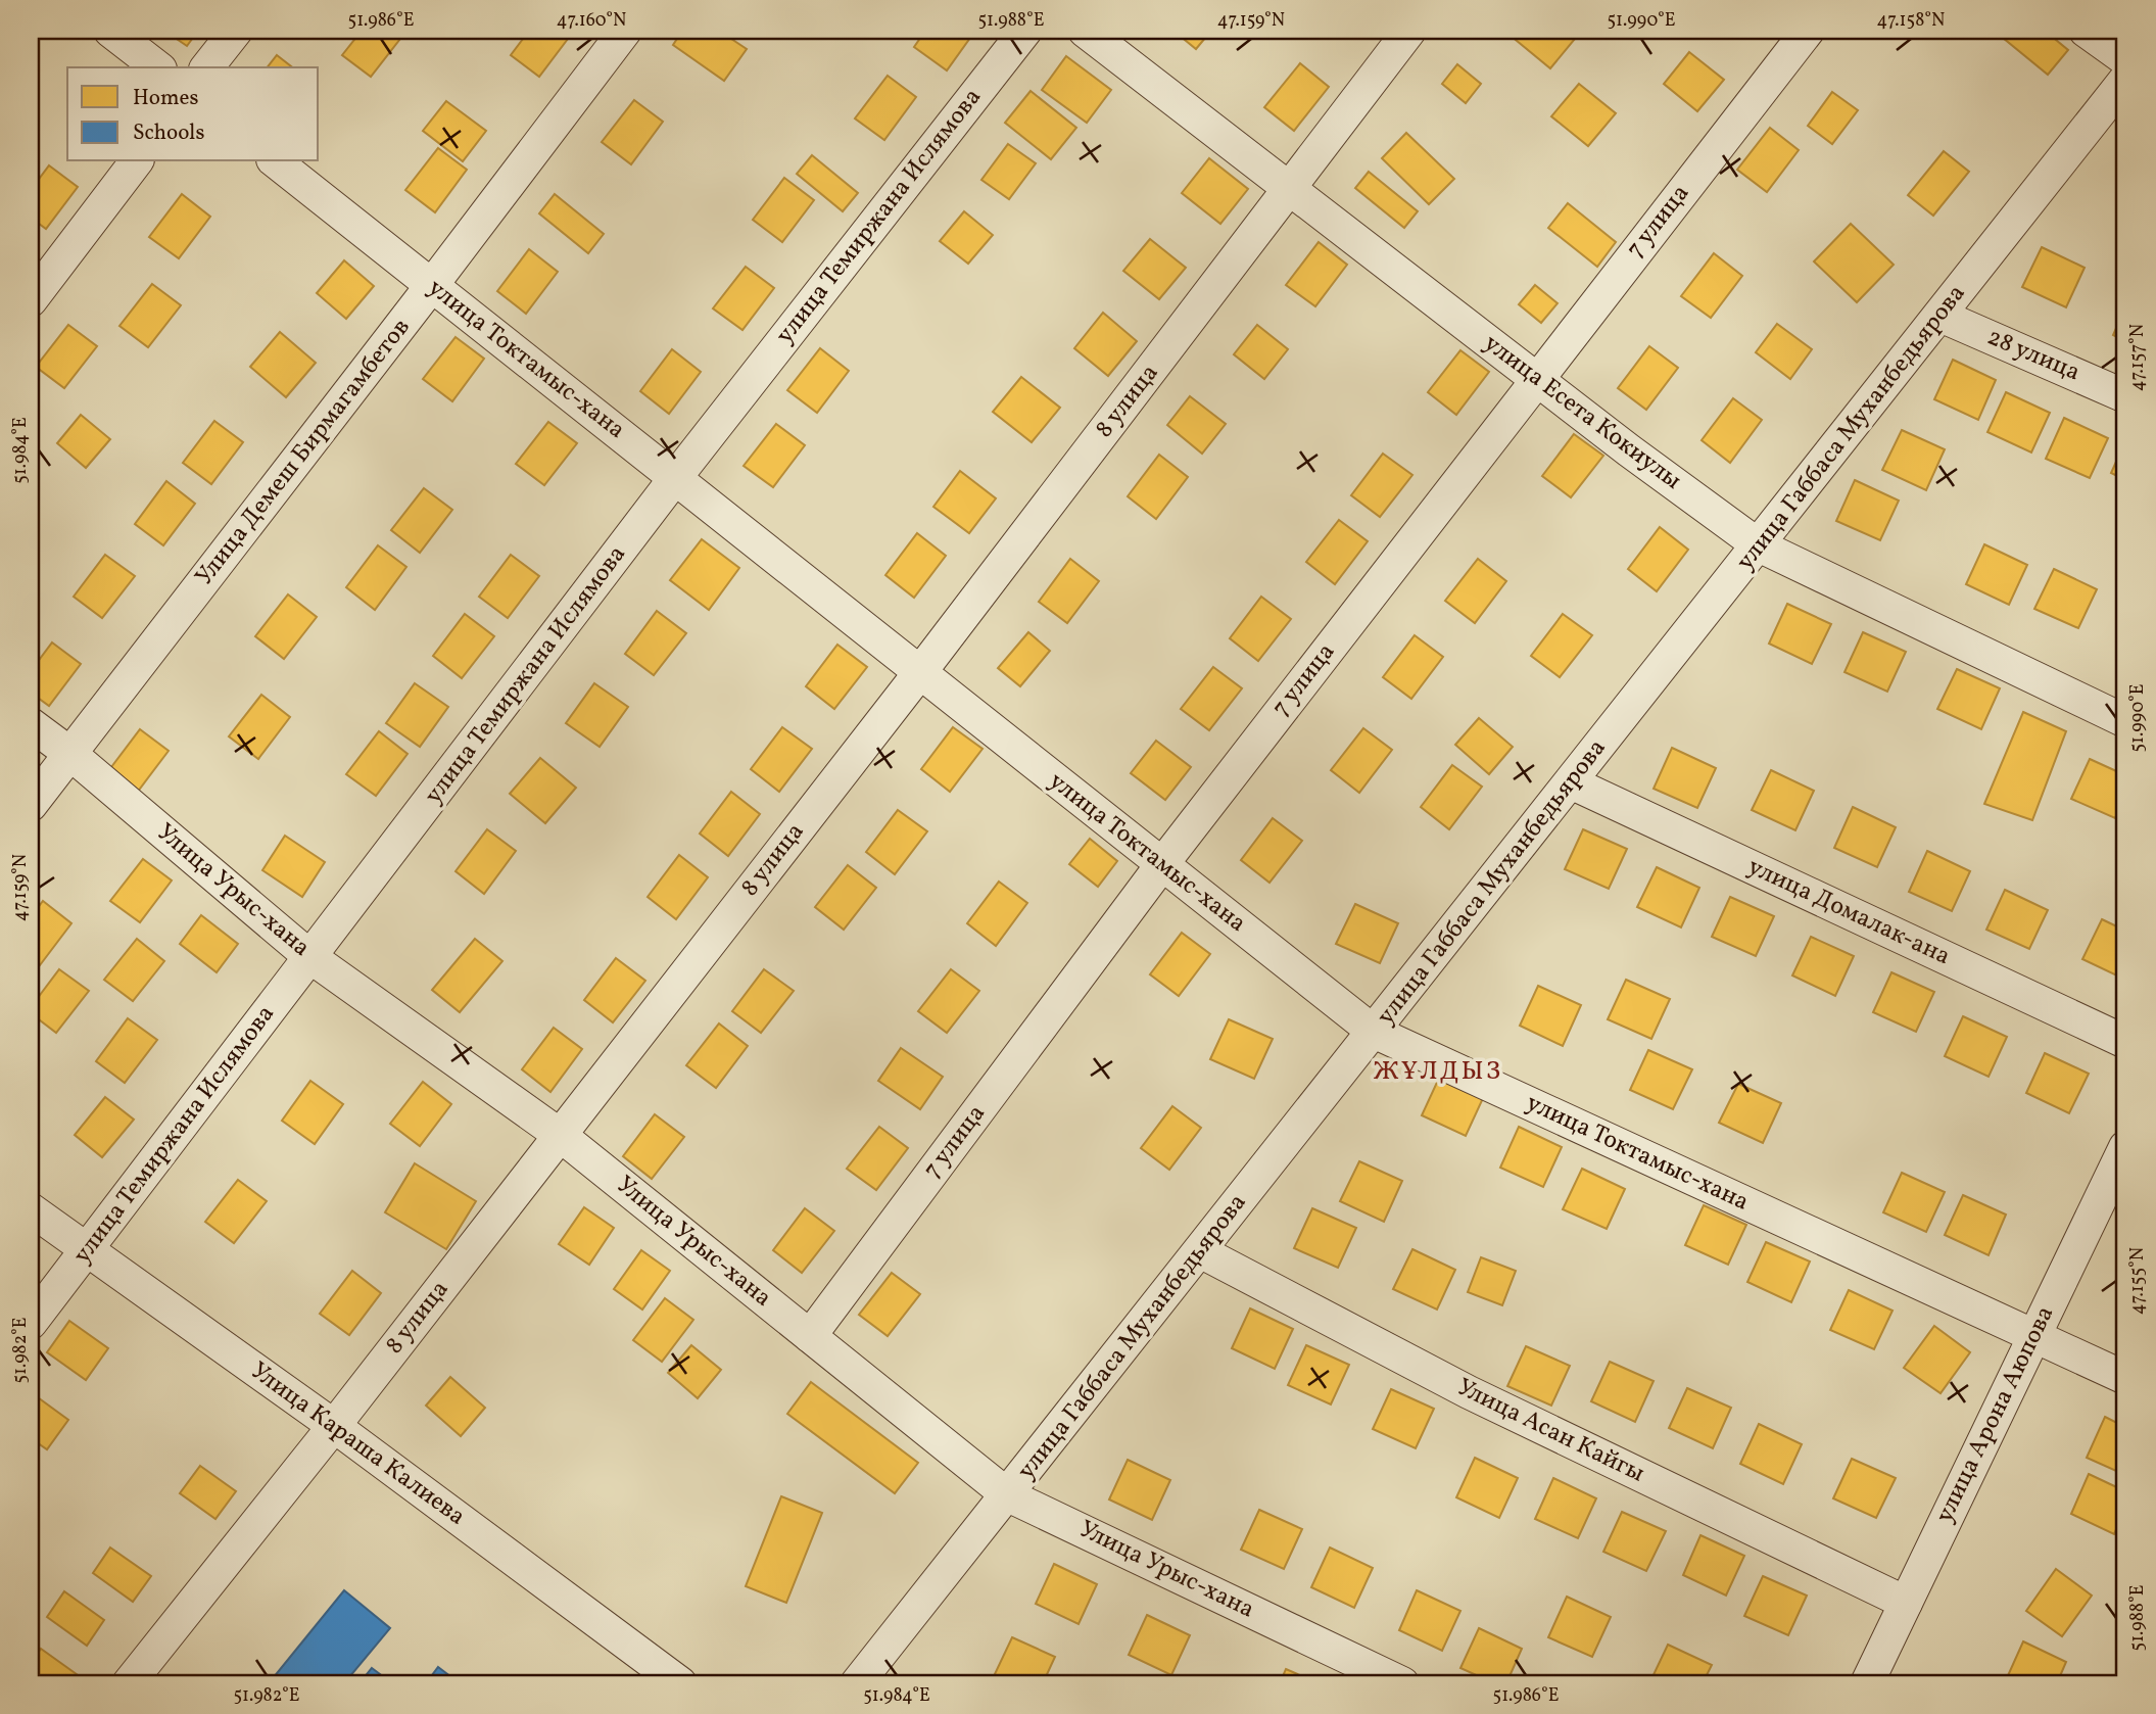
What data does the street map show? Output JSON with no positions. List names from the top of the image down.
{
  "streets": {
    "street": [
      "улица Темиржана Ислямова",
      "7 улица",
      "28 улица",
      "улица Токтамыс-хана",
      "8 улица",
      "улица Есета Кокиулы",
      "улица Габбаса Муханбедьярова",
      "Улица Демеш Бирмагамбетов",
      "Улица Урыс-хана",
      "улица Домалак-ана",
      "улица Арона Аюпова",
      "Улица Асан Кайгы",
      "Улица Караша Калиева"
    ]
  },
  "crossings": [
    ["улица Темиржана Ислямова", "улица Токтамыс-хана"],
    ["улица Темиржана Ислямова", "Улица Урыс-хана"],
    ["улица Темиржана Ислямова", "Улица Караша Калиева"],
    ["7 улица", "улица Токтамыс-хана"],
    ["7 улица", "улица Есета Кокиулы"],
    ["7 улица", "Улица Урыс-хана"],
    ["28 улица", "улица Габбаса Муханбедьярова"],
    ["улица Токтамыс-хана", "8 улица"],
    ["улица Токтамыс-хана", "улица Габбаса Муханбедьярова"],
    ["улица Токтамыс-хана", "Улица Демеш Бирмагамбетов"],
    ["улица Токтамыс-хана", "улица Арона Аюпова"],
    ["8 улица", "улица Есета Кокиулы"],
    ["8 улица", "Улица Урыс-хана"],
    ["8 улица", "Улица Караша Калиева"],
    ["улица Есета Кокиулы", "улица Габбаса Муханбедьярова"],
    ["улица Габбаса Муханбедьярова", "Улица Урыс-хана"],
    ["улица Габбаса Муханбедьярова", "улица Домалак-ана"],
    ["улица Габбаса Муханбедьярова", "Улица Асан Кайгы"],
    ["Улица Демеш Бирмагамбетов", "Улица Урыс-хана"],
    ["улица Арона Аюпова", "Улица Асан Кайгы"]
  ],
  "districts": ["ЖҰЛДЫЗ"],
  "legend": ["Homes", "Schools"],
  "coordinates": [
    "51.986°E",
    "47.160°N",
    "51.988°E",
    "47.159°N",
    "51.990°E",
    "47.158°N",
    "47.157°N",
    "51.984°E",
    "47.155°N",
    "51.982°E"
  ]
}
